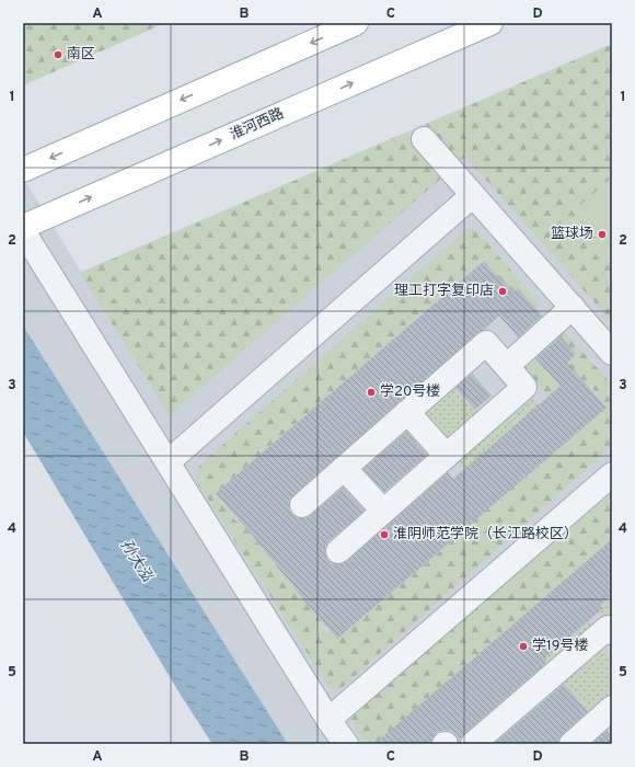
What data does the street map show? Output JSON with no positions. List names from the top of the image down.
{
  "streets": {
    "main road": ["淮河西路"]
  },
  "water": ["孙大泓"],
  "places": [
    "南区",
    "篮球场",
    "理工打字复印店",
    "学20号楼",
    "淮阴师范学院（长江路校区）",
    "学19号楼"
  ],
  "grid": {
    "columns": [
      "A",
      "B",
      "C",
      "D"
    ],
    "rows": [
      "1",
      "2",
      "3",
      "4",
      "5"
    ]
  }
}
